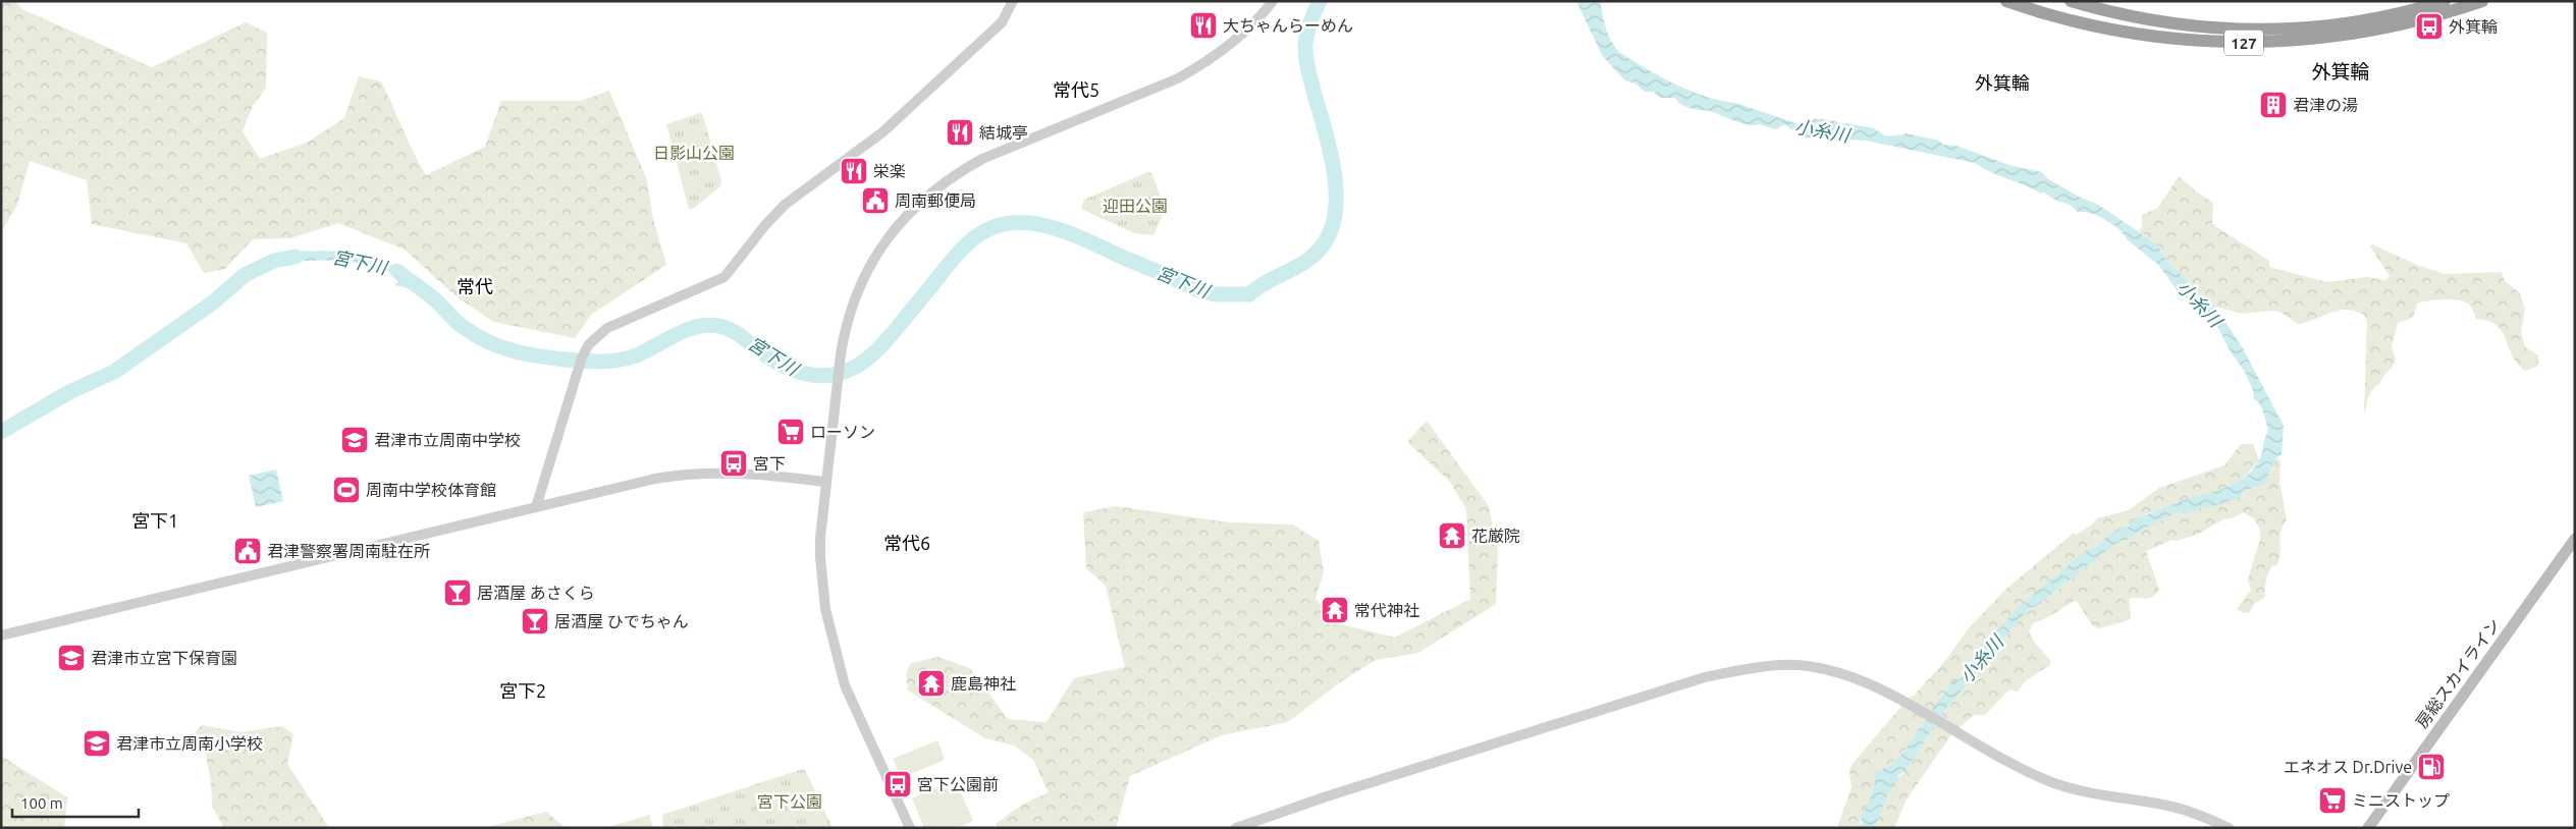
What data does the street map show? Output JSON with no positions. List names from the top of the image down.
{
  "streets": {
    "highway": ["127"],
    "main road": ["房総スカイライン"]
  },
  "districts": [
    "外箕輪",
    "外箕輪",
    "常代5",
    "常代",
    "宮下1",
    "常代6",
    "宮下2"
  ],
  "water": ["小糸川", "宮下川"],
  "parks": ["日影山公園", "迎田公園", "宮下公園"],
  "places": {
    "restaurant": ["大ちゃんらーめん", "結城亭", "栄楽"],
    "bus stop": ["外箕輪", "宮下", "宮下公園前"],
    "building": ["君津の湯"],
    "public building": ["周南郵便局", "君津警察署周南駐在所"],
    "supermarket": ["ローソン", "ミニストップ"],
    "school or university": ["君津市立周南中学校", "君津市立宮下保育園", "君津市立周南小学校"],
    "sports": ["周南中学校体育館"],
    "temple": ["花厳院", "常代神社", "鹿島神社"],
    "bar": ["居酒屋 あさくら", "居酒屋 ひでちゃん"],
    "fuel station": ["エネオス Dr.Drive"]
  },
  "scale_bar": "100 m"
}
